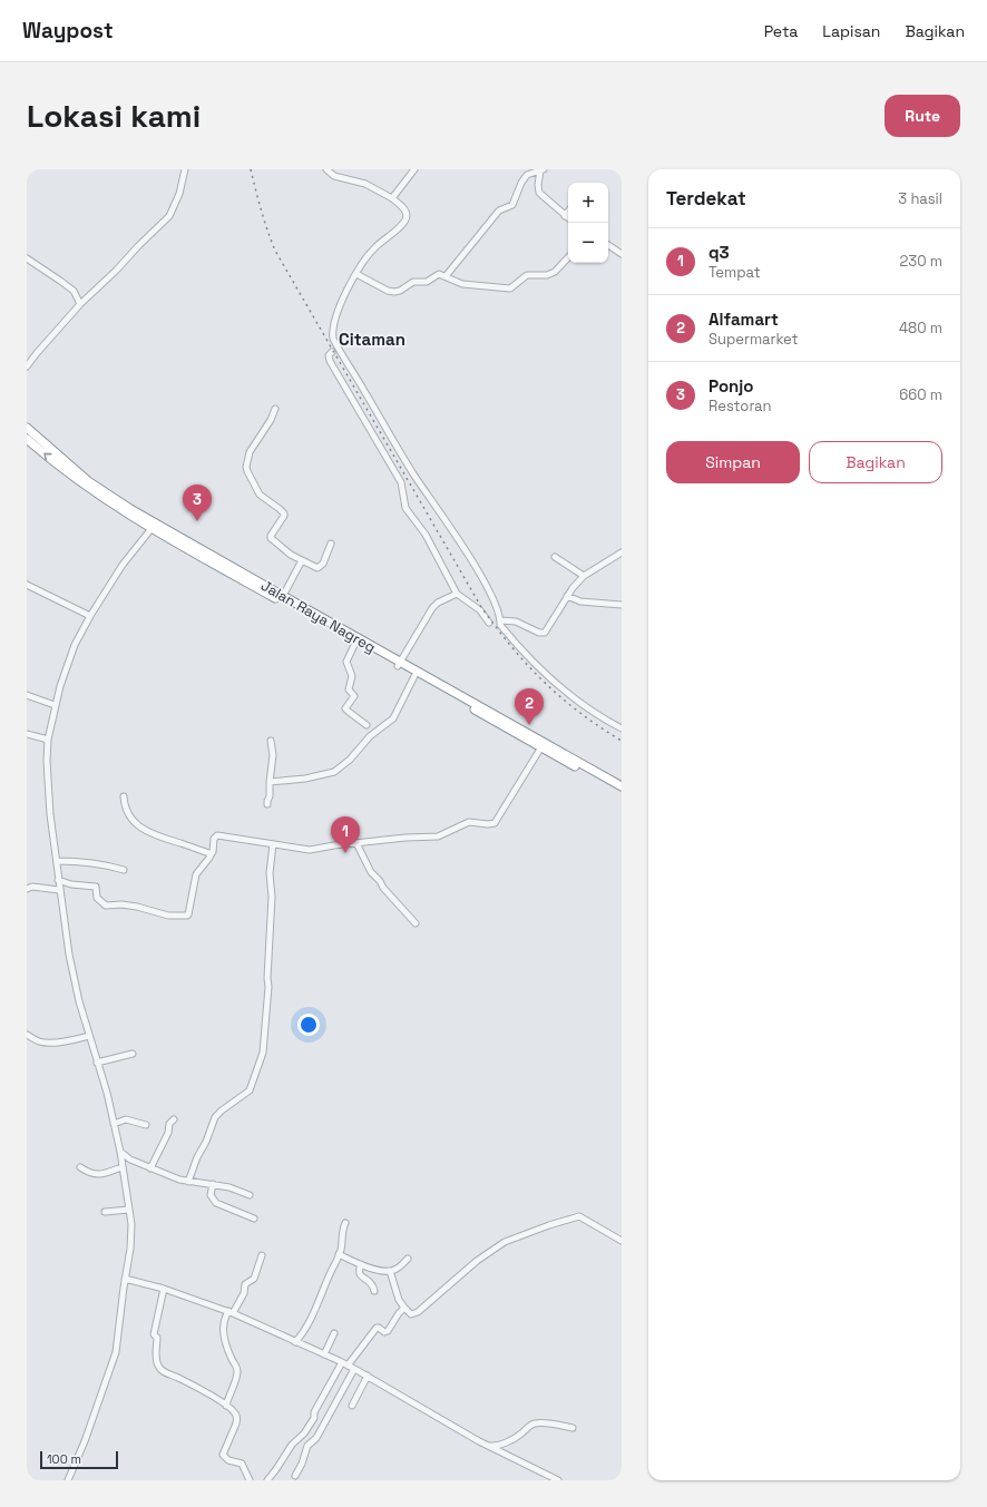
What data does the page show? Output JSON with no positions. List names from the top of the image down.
{
  "streets": {
    "highway": ["Jalan Raya Nagreg"]
  },
  "districts": ["Citaman"],
  "scale_bar": "100 m",
  "page": {
    "header": "Waypost",
    "nav": ["Peta", "Lapisan", "Bagikan"],
    "buttons": [
      "Rute",
      ["Simpan", "Bagikan"]
    ],
    "title": "Lokasi kami",
    "heading": ["Terdekat", "3 hasil"],
    "map_buttons": ["+", "−"],
    "list": [
      {
        "mark": "1",
        "name": "q3",
        "note": "Tempat",
        "value": "230 m"
      },
      {
        "mark": "2",
        "name": "Alfamart",
        "note": "Supermarket",
        "value": "480 m"
      },
      {
        "mark": "3",
        "name": "Ponjo",
        "note": "Restoran",
        "value": "660 m"
      }
    ],
    "pins": ["3", "2", "1"],
    "scale": "100 m"
  }
}
